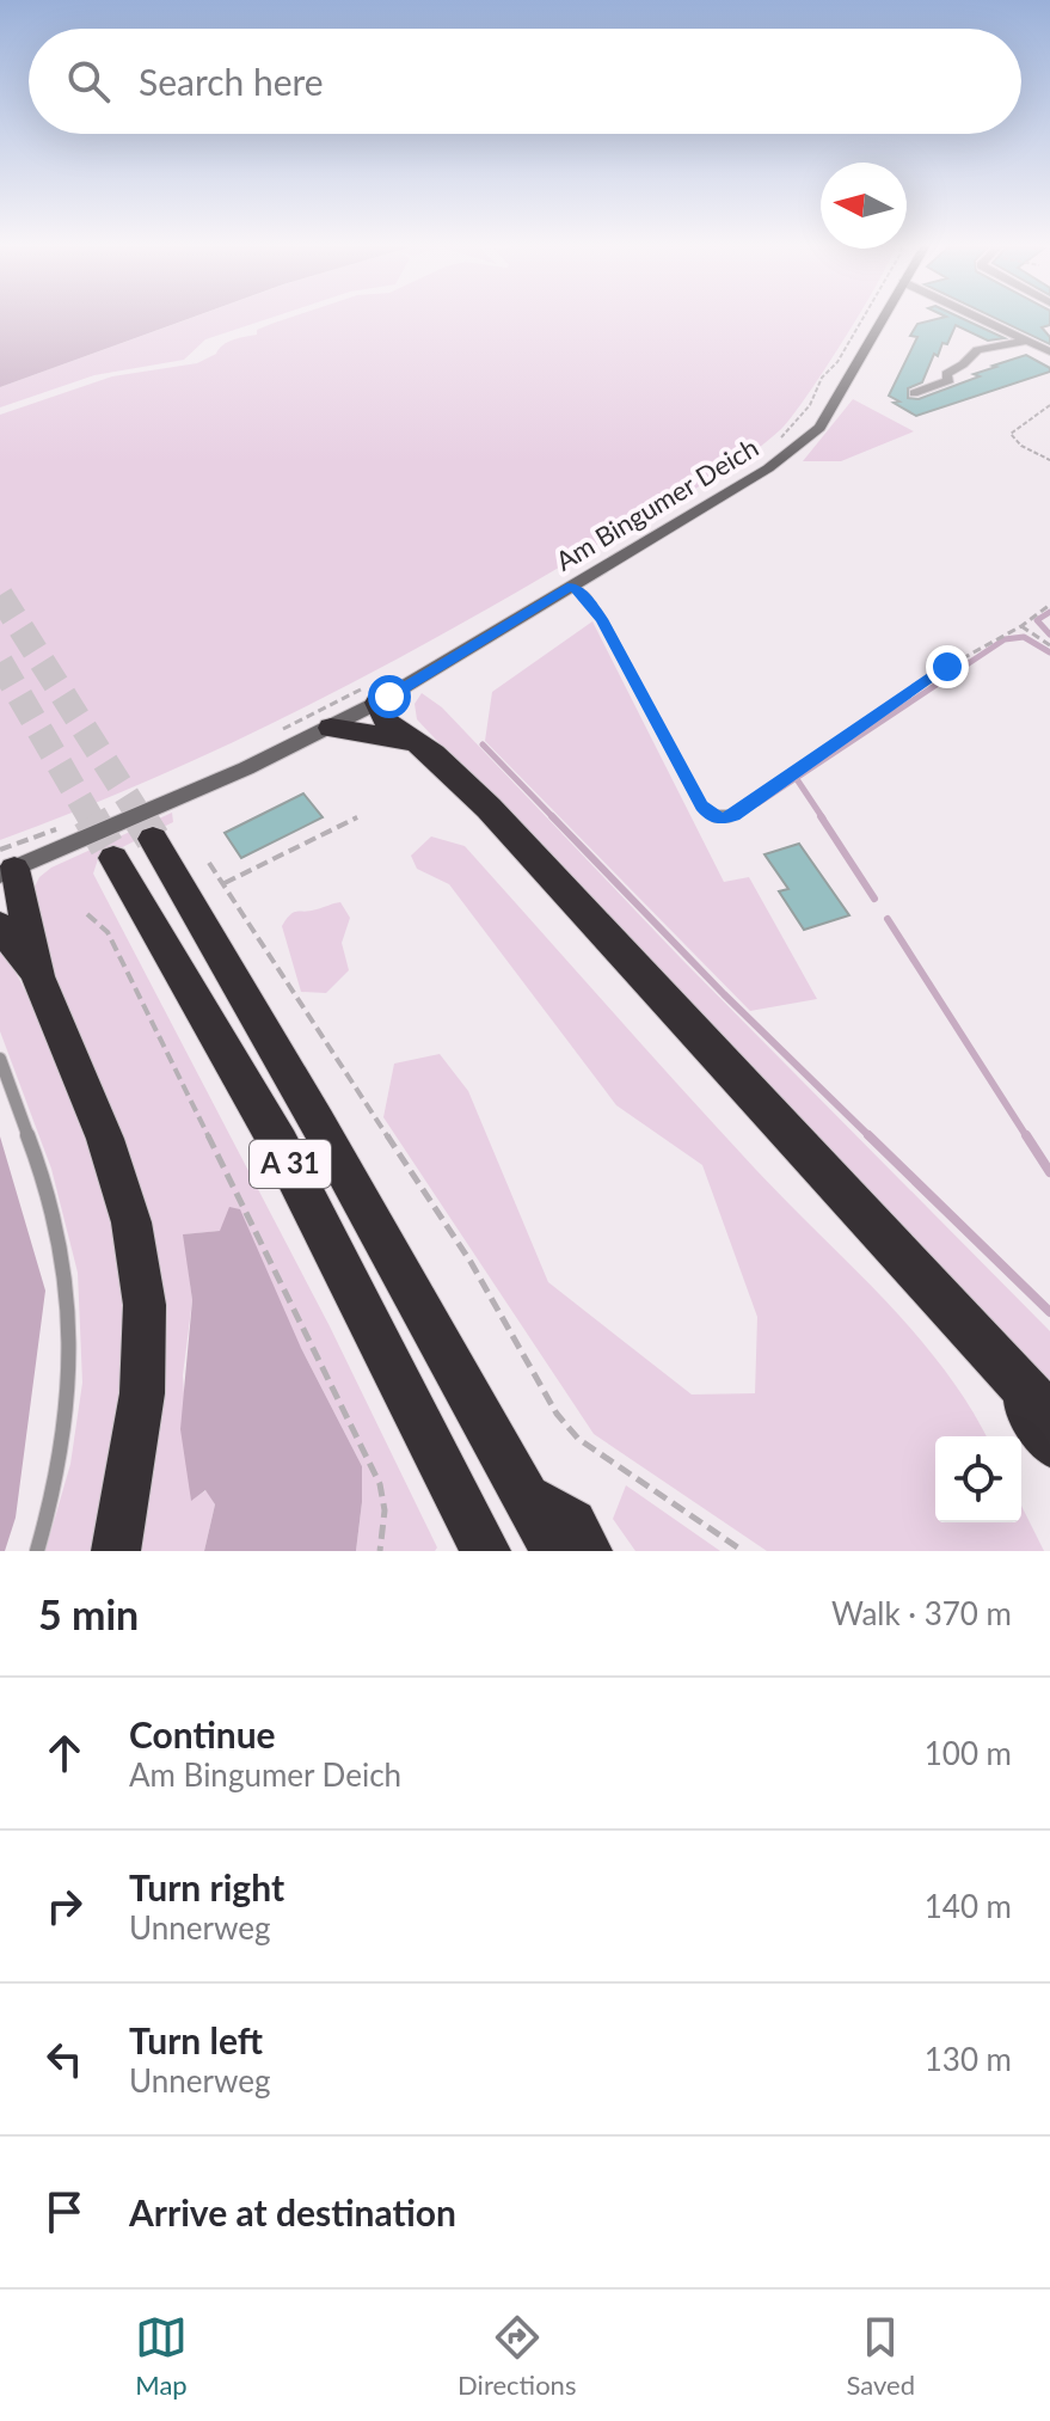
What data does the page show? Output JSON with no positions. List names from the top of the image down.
{
  "streets": {
    "highway": ["A 31"],
    "main road": ["Am Bingumer Deich"]
  },
  "north": "left",
  "page": {
    "search": "Search here",
    "heading": ["5 min", "Walk · 370 m"],
    "list": [
      ["Continue", "Am Bingumer Deich", "100 m"],
      ["Turn right", "Unnerweg", "140 m"],
      ["Turn left", "Unnerweg", "130 m"],
      "Arrive at destination"
    ],
    "nav": ["Map", "Directions", "Saved"]
  }
}
